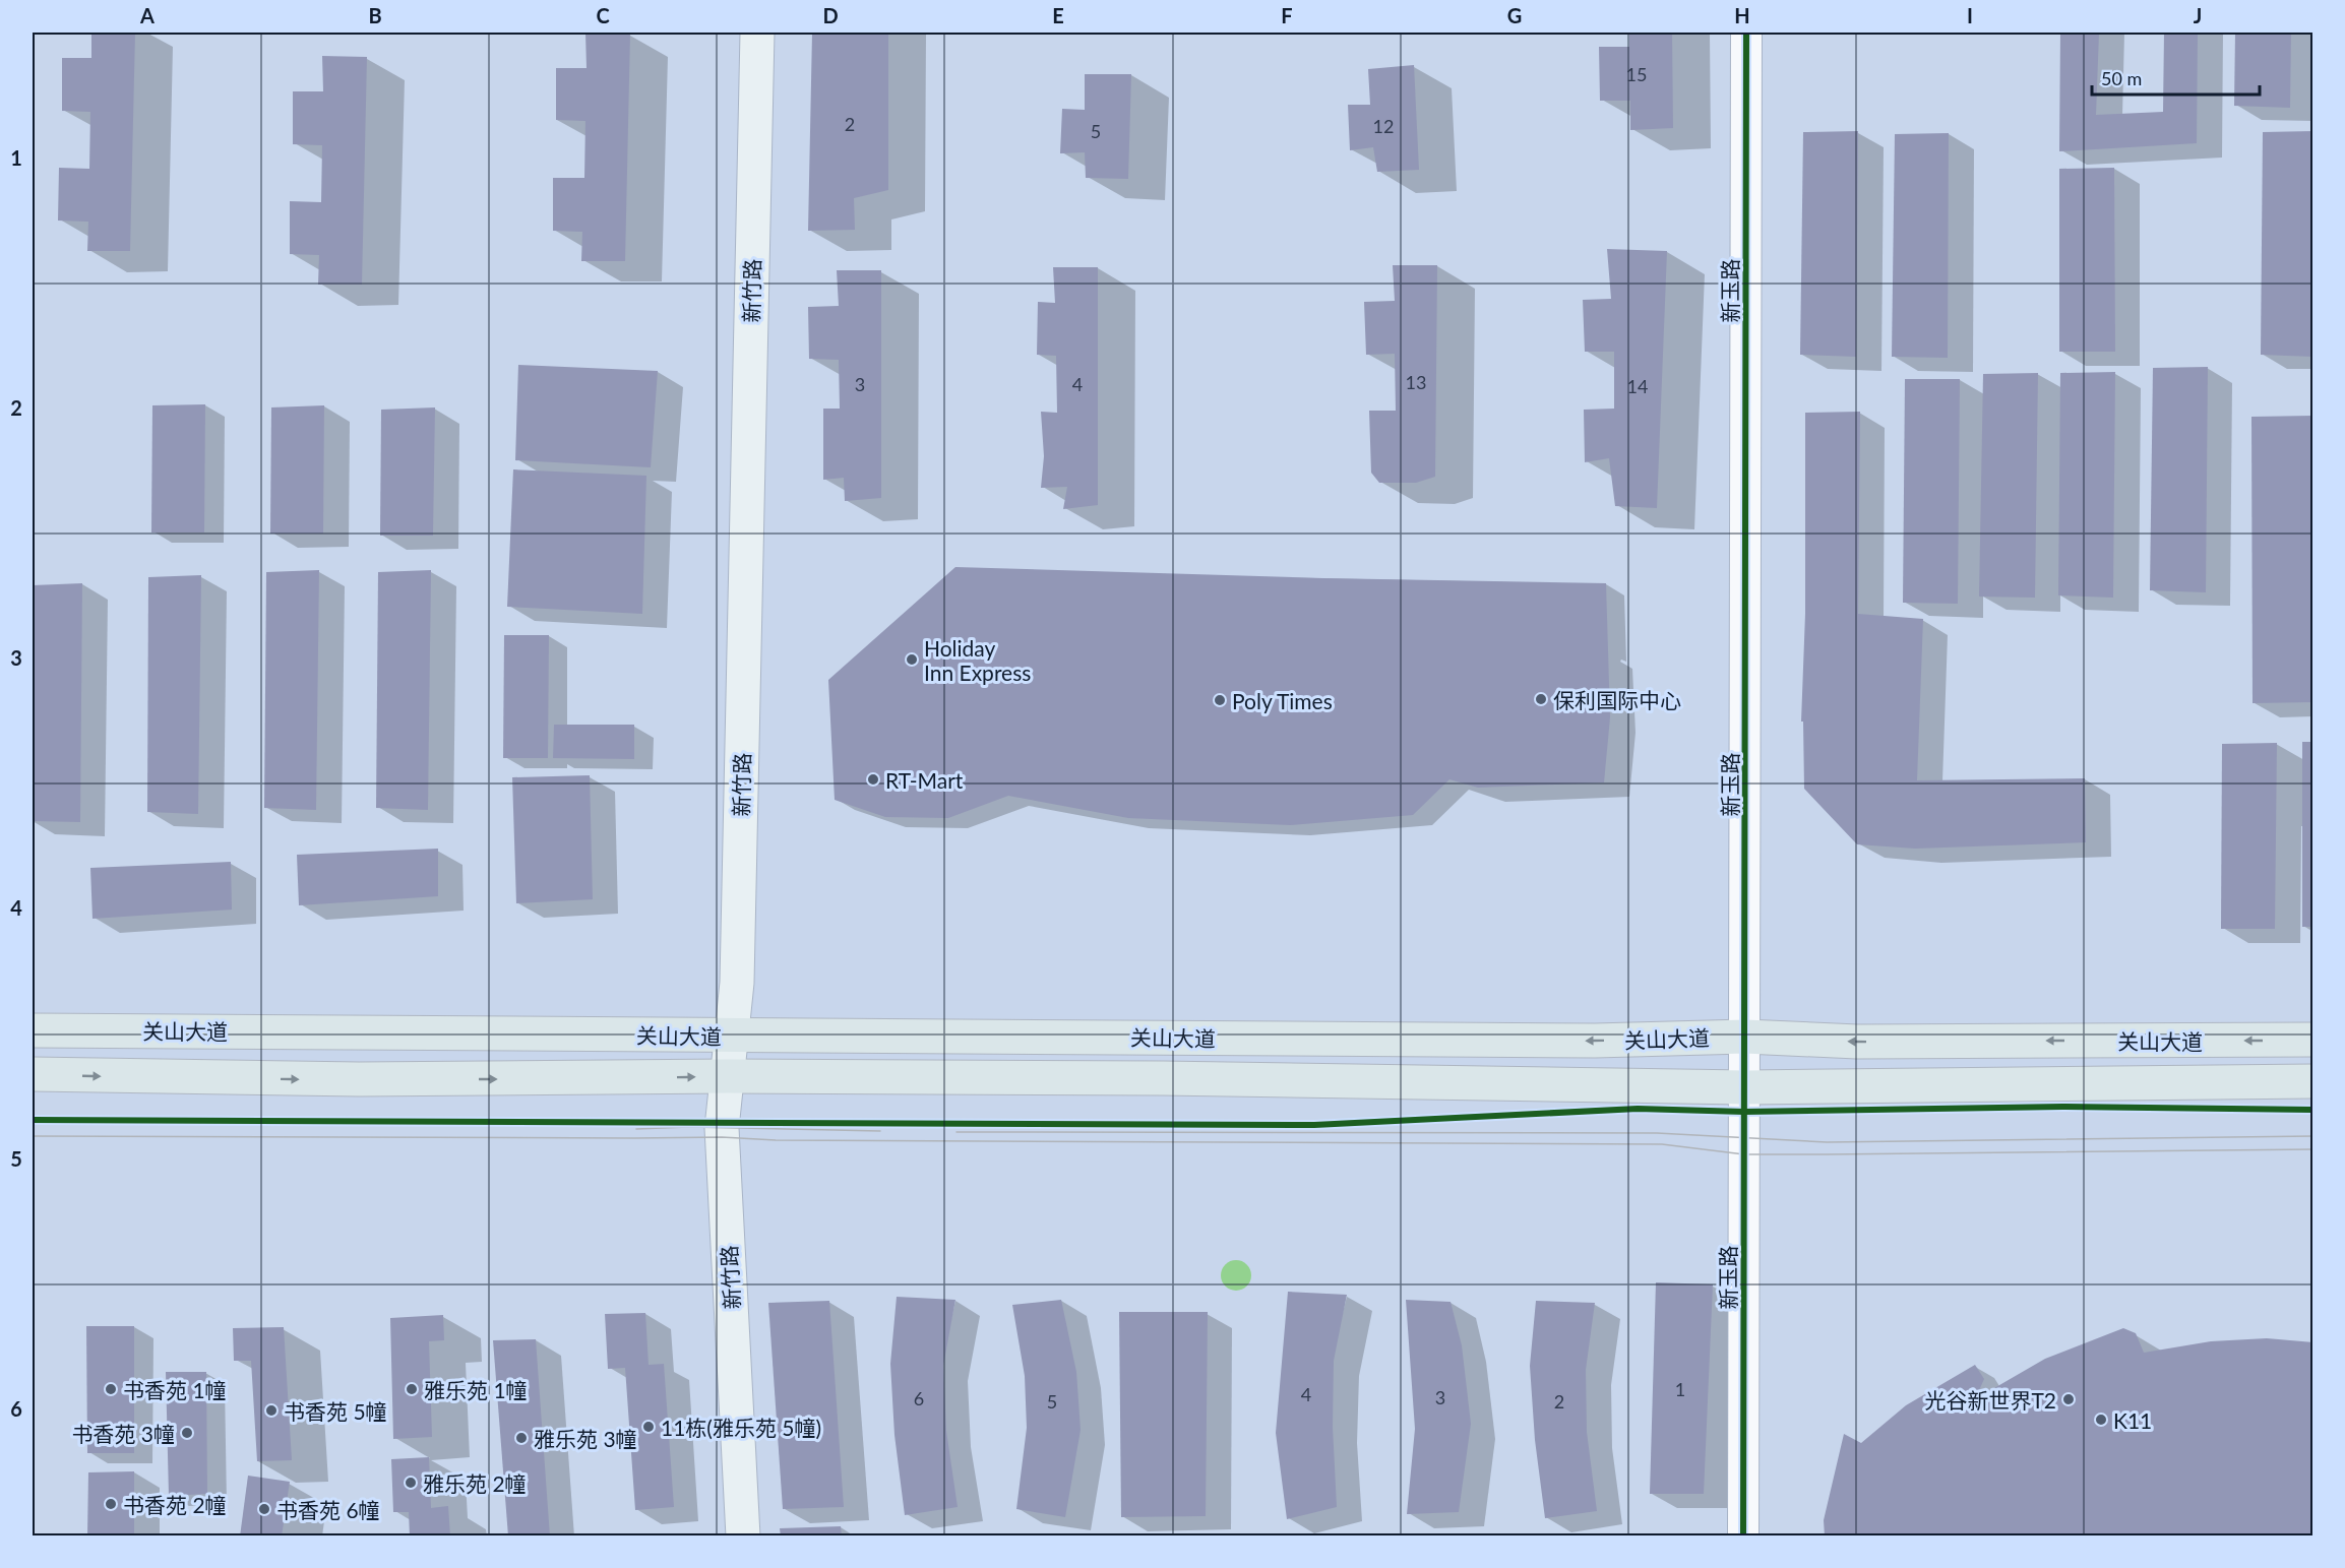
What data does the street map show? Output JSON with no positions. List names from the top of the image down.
{
  "streets": {
    "main road": ["新竹路", "关山大道"],
    "street": ["新玉路"]
  },
  "crossings": [
    ["新竹路", "关山大道"],
    ["新玉路", "关山大道"]
  ],
  "places": [
    "Holiday Inn Express",
    "保利国际中心",
    "Poly Times",
    "RT-Mart",
    "书香苑 1幢",
    "雅乐苑 1幢",
    "光谷新世界T2",
    "书香苑 5幢",
    "K11",
    "11栋(雅乐苑 5幢)",
    "书香苑 3幢",
    "雅乐苑 3幢",
    "雅乐苑 2幢",
    "书香苑 2幢",
    "书香苑 6幢"
  ],
  "house_numbers": [
    "15",
    "2",
    "12",
    "5",
    "13",
    "3",
    "4",
    "14",
    "1",
    "4",
    "3",
    "6",
    "5",
    "2"
  ],
  "scale_bar": "50 m",
  "grid": {
    "columns": [
      "A",
      "B",
      "C",
      "D",
      "E",
      "F",
      "G",
      "H",
      "I",
      "J"
    ],
    "rows": [
      "1",
      "2",
      "3",
      "4",
      "5",
      "6"
    ]
  }
}
